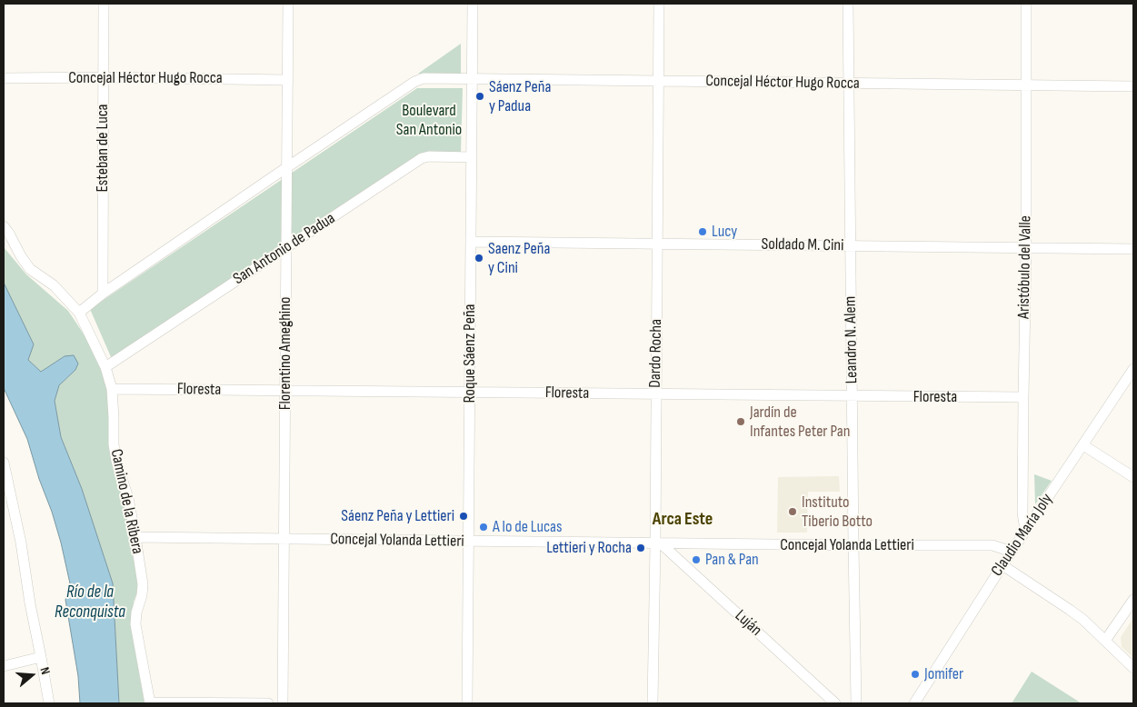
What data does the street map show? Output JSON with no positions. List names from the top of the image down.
{
  "streets": {
    "street": [
      "Concejal Héctor Hugo Rocca",
      "Esteban de Luca",
      "Soldado M. Cini",
      "San Antonio de Padua",
      "Aristóbulo del Valle",
      "Leandro N. Alem",
      "Florentino Ameghino",
      "Roque Sáenz Peña",
      "Dardo Rocha",
      "Floresta",
      "Camino de la Ribera",
      "Claudio María Joly",
      "Concejal Yolanda Lettieri",
      "Luján"
    ]
  },
  "crossings": [
    ["Concejal Héctor Hugo Rocca", "Esteban de Luca"],
    ["Concejal Héctor Hugo Rocca", "Aristóbulo del Valle"],
    ["Concejal Héctor Hugo Rocca", "Leandro N. Alem"],
    ["Concejal Héctor Hugo Rocca", "Florentino Ameghino"],
    ["Concejal Héctor Hugo Rocca", "Roque Sáenz Peña"],
    ["Concejal Héctor Hugo Rocca", "Dardo Rocha"],
    ["Soldado M. Cini", "Aristóbulo del Valle"],
    ["Soldado M. Cini", "Leandro N. Alem"],
    ["Soldado M. Cini", "Roque Sáenz Peña"],
    ["Soldado M. Cini", "Dardo Rocha"],
    ["San Antonio de Padua", "Florentino Ameghino"],
    ["San Antonio de Padua", "Roque Sáenz Peña"],
    ["San Antonio de Padua", "Camino de la Ribera"],
    ["Aristóbulo del Valle", "Floresta"],
    ["Aristóbulo del Valle", "Claudio María Joly"],
    ["Leandro N. Alem", "Floresta"],
    ["Leandro N. Alem", "Concejal Yolanda Lettieri"],
    ["Florentino Ameghino", "Floresta"],
    ["Florentino Ameghino", "Concejal Yolanda Lettieri"],
    ["Roque Sáenz Peña", "Floresta"],
    ["Roque Sáenz Peña", "Concejal Yolanda Lettieri"],
    ["Dardo Rocha", "Floresta"],
    ["Dardo Rocha", "Concejal Yolanda Lettieri"],
    ["Dardo Rocha", "Luján"],
    ["Floresta", "Camino de la Ribera"],
    ["Camino de la Ribera", "Concejal Yolanda Lettieri"],
    ["Claudio María Joly", "Concejal Yolanda Lettieri"],
    ["Concejal Yolanda Lettieri", "Luján"]
  ],
  "districts": ["Arca Este"],
  "water": ["Río de la Reconquista"],
  "parks": ["Boulevard San Antonio"],
  "places": [
    "Sáenz Peña y Padua",
    "Lucy",
    "Saenz Peña y Cini",
    "Jardín de Infantes Peter Pan",
    "Instituto Tiberio Botto",
    "Sáenz Peña y Lettieri",
    "A lo de Lucas",
    "Lettieri y Rocha",
    "Pan & Pan",
    "Jomifer"
  ],
  "north": "right"
}
